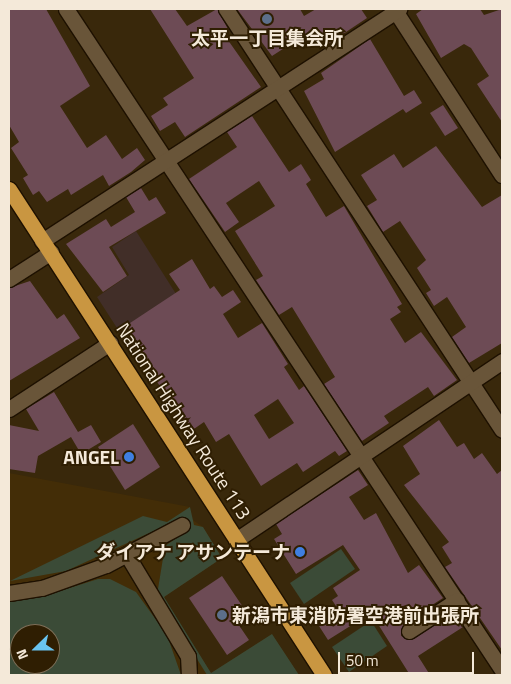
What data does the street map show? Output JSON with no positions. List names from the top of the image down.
{
  "streets": {
    "highway": ["National Highway Route 113"]
  },
  "places": [
    "太平一丁目集会所",
    "ANGEL",
    "ダイアナ アサンテーナ",
    "新潟市東消防署空港前出張所"
  ],
  "scale_bar": "50 m",
  "north": "left"
}
